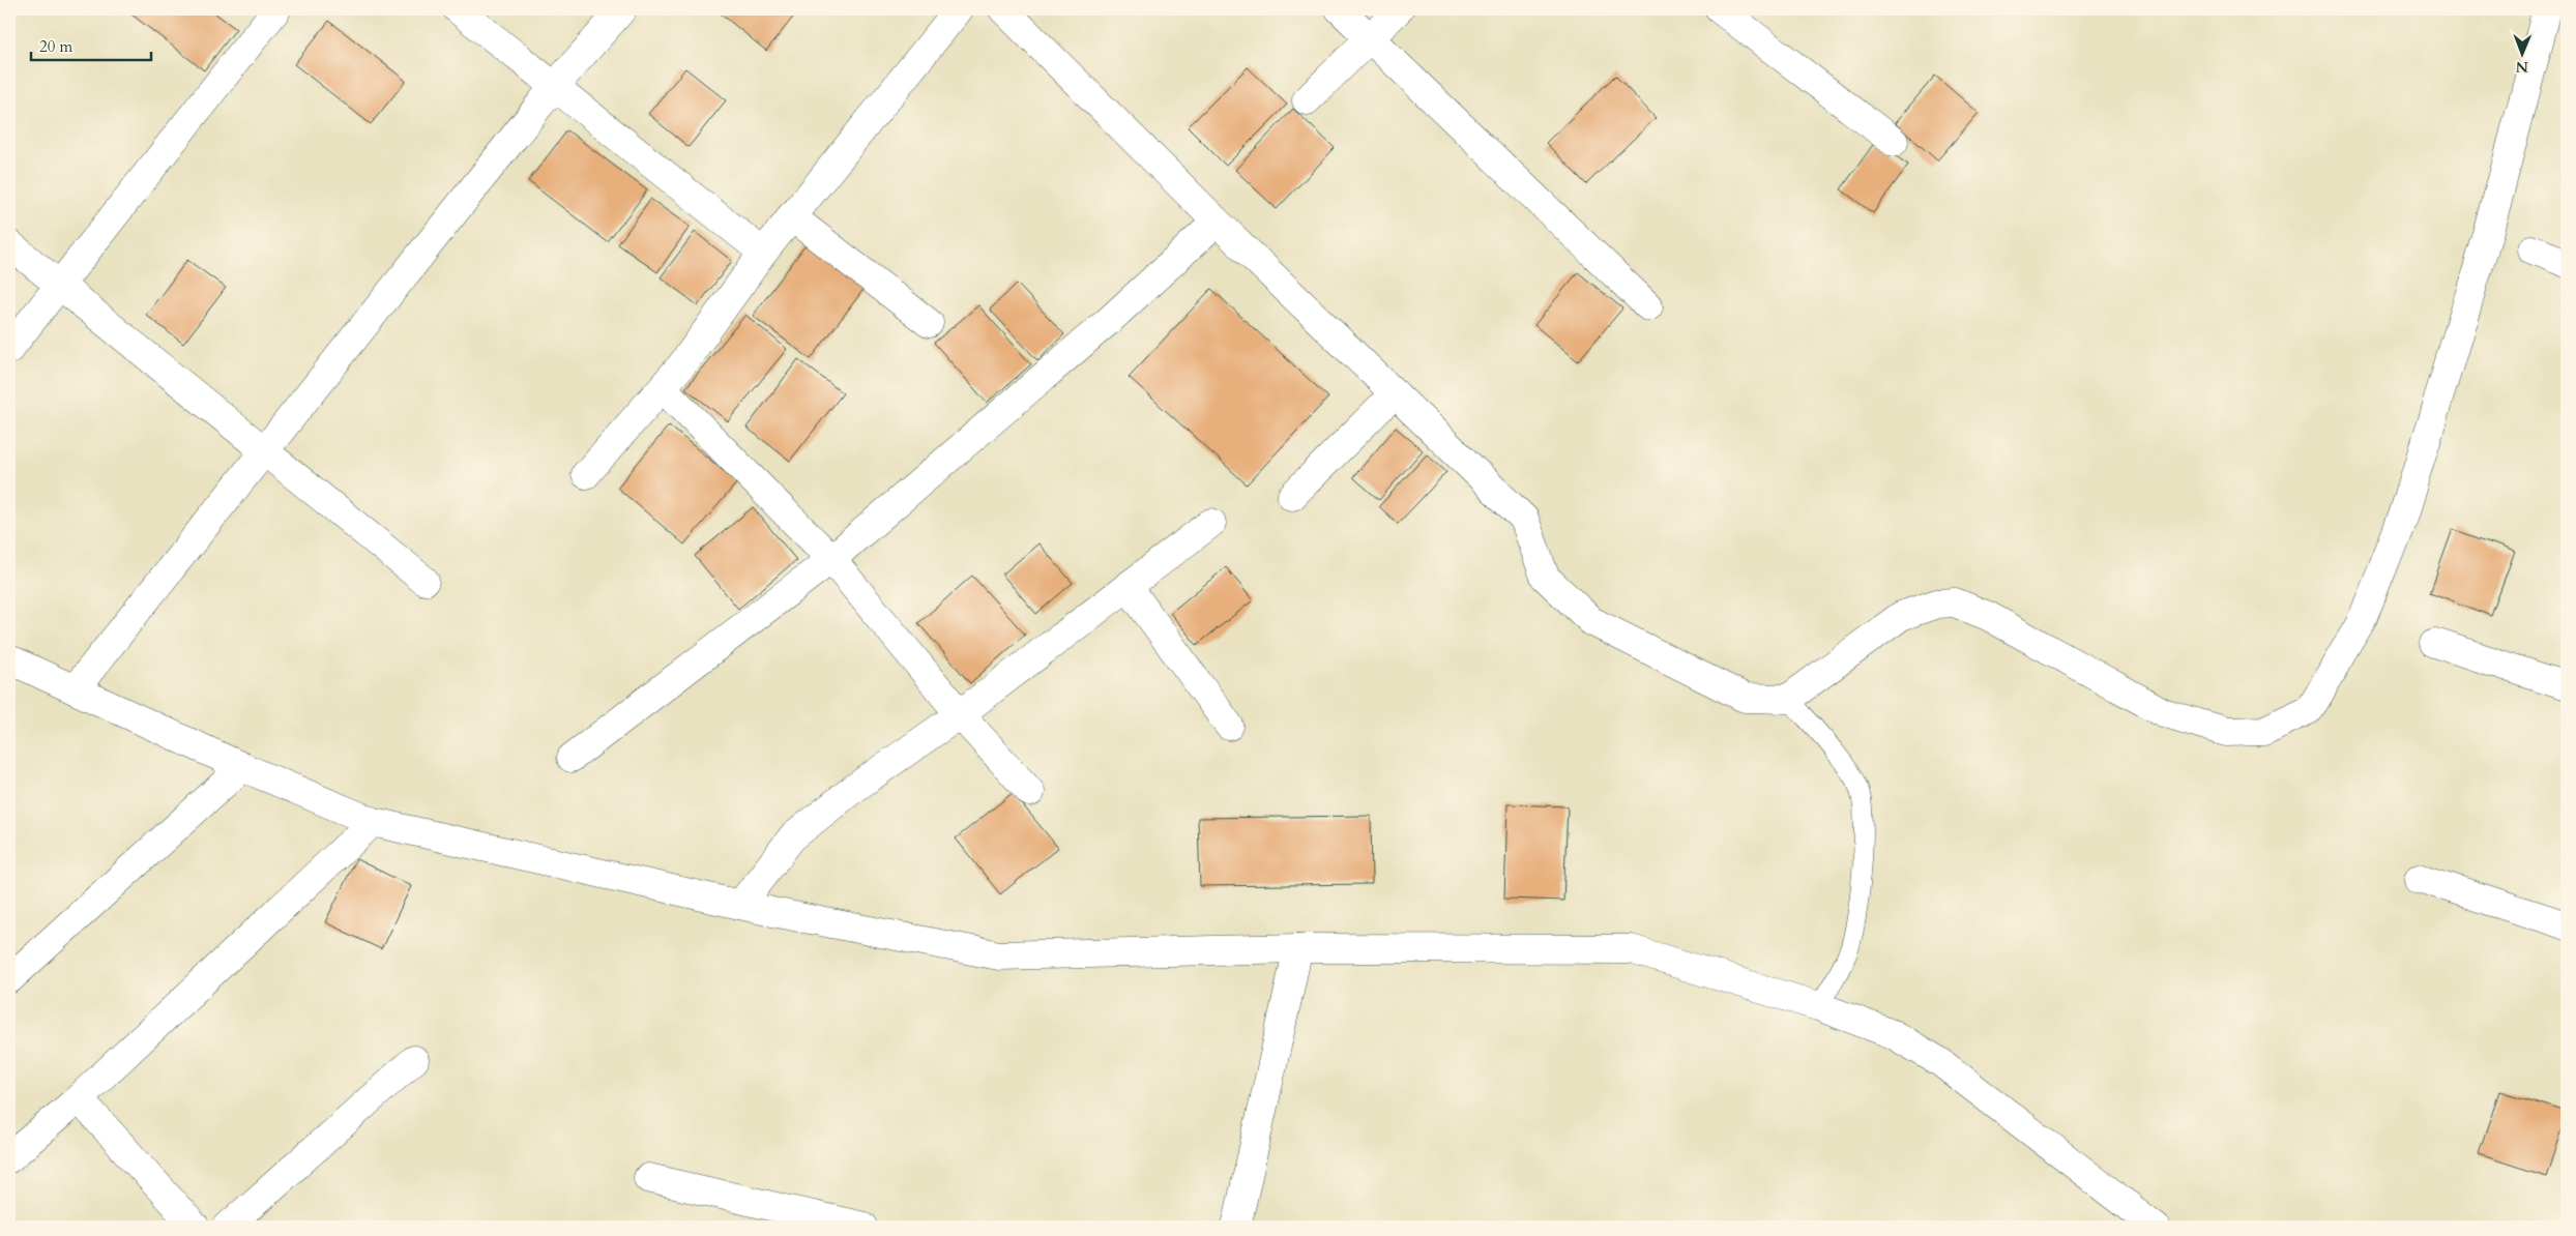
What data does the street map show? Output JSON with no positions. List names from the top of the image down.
{
  "scale_bar": "20 m",
  "north": "bottom"
}
